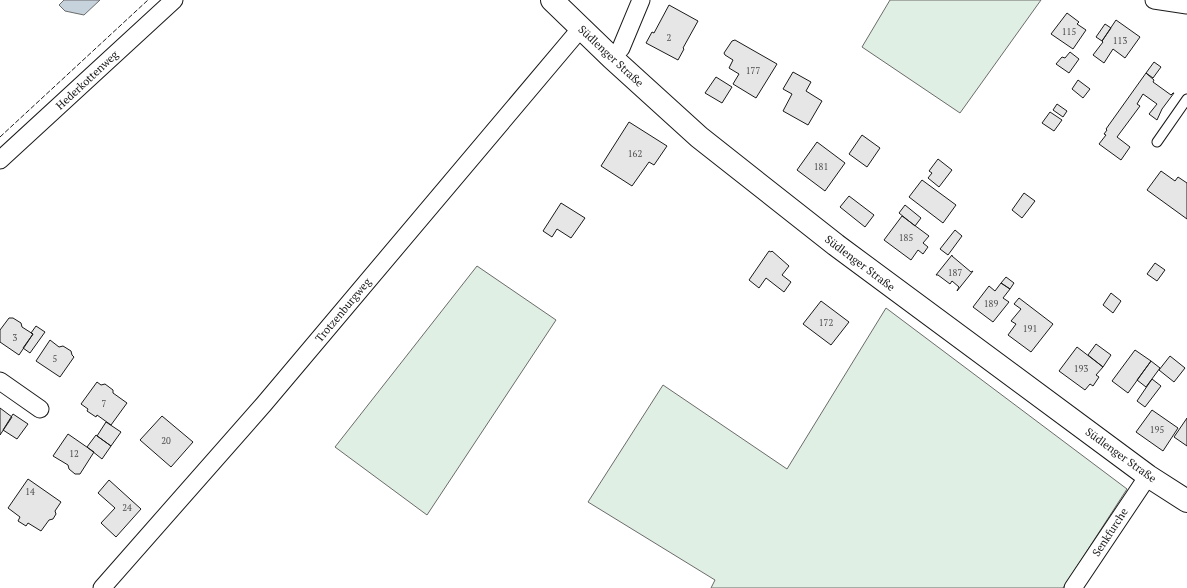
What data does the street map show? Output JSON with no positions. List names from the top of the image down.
{
  "streets": {
    "main road": ["Südlenger Straße"],
    "street": ["Hederkottenweg", "Trotzenburgweg", "Senkfurche"]
  },
  "crossings": [
    ["Südlenger Straße", "Trotzenburgweg"],
    ["Südlenger Straße", "Senkfurche"]
  ],
  "house_numbers": [
    "115",
    "2",
    "113",
    "177",
    "162",
    "181",
    "185",
    "187",
    "189",
    "172",
    "191",
    "3",
    "5",
    "193",
    "7",
    "195",
    "20",
    "12",
    "14",
    "24"
  ]
}
